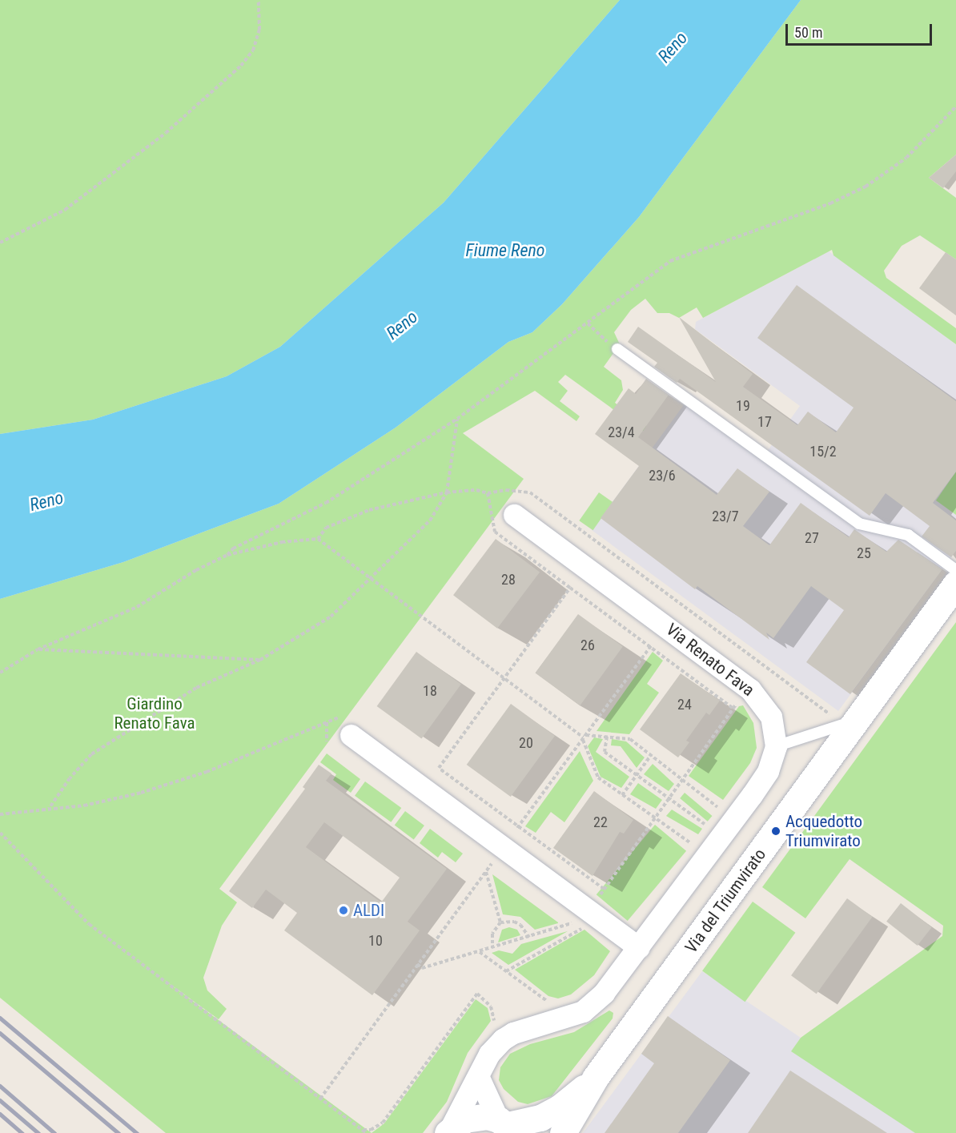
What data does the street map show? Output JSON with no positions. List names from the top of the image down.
{
  "streets": {
    "main road": ["Via del Triumvirato"],
    "street": ["Via Renato Fava"]
  },
  "water": ["Reno", "Fiume Reno"],
  "parks": ["Giardino Renato Fava"],
  "places": ["Acquedotto Triumvirato", "ALDI"],
  "house_numbers": [
    "19",
    "17",
    "23/4",
    "15/2",
    "23/6",
    "23/7",
    "27",
    "25",
    "28",
    "26",
    "18",
    "24",
    "20",
    "22",
    "10"
  ],
  "scale_bar": "50 m"
}
